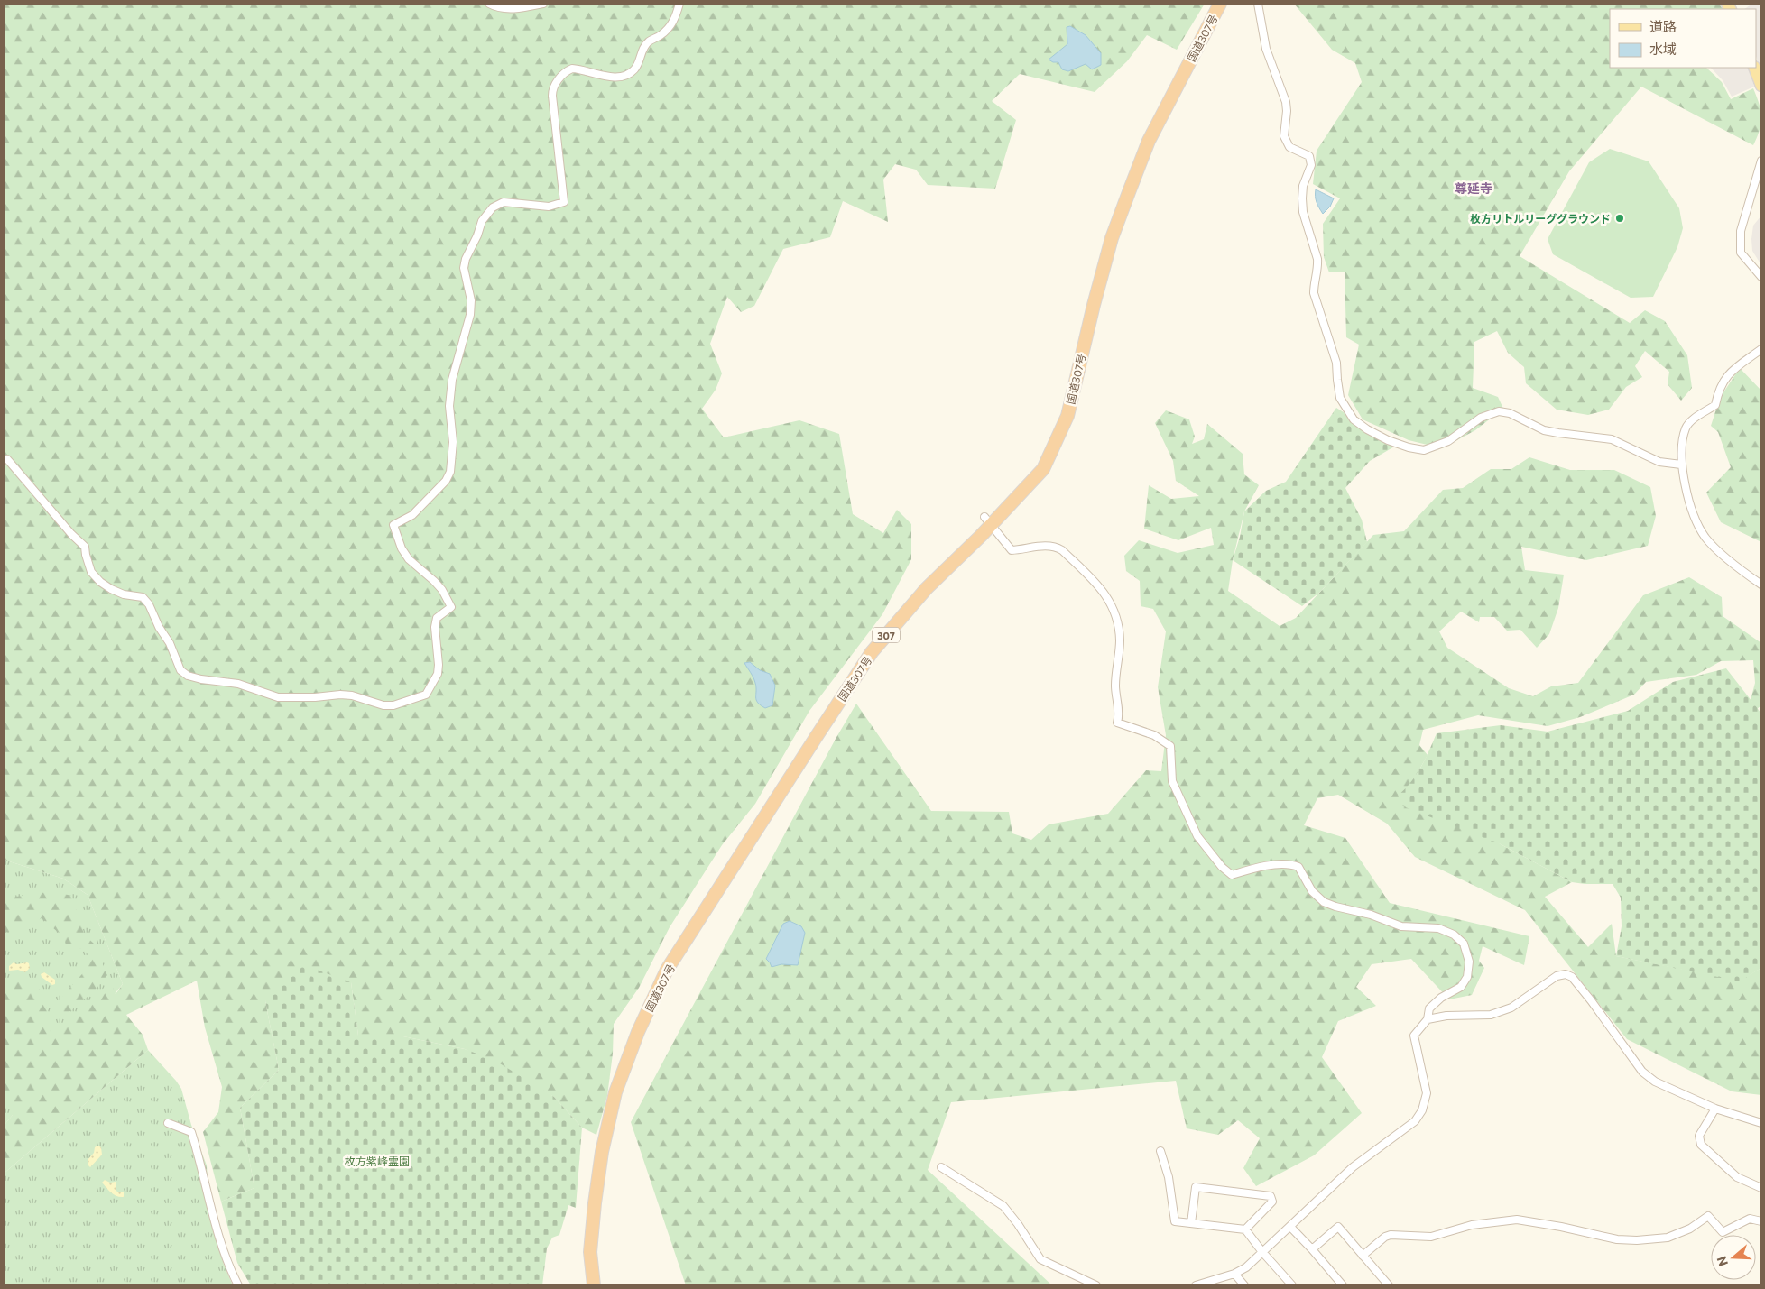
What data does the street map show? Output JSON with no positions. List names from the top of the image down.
{
  "streets": {
    "highway": ["国道307号", "307"]
  },
  "districts": ["尊延寺"],
  "parks": ["枚方紫峰霊園"],
  "places": ["枚方リトルリーググラウンド"],
  "legend": ["道路", "水域"],
  "north": "left"
}
